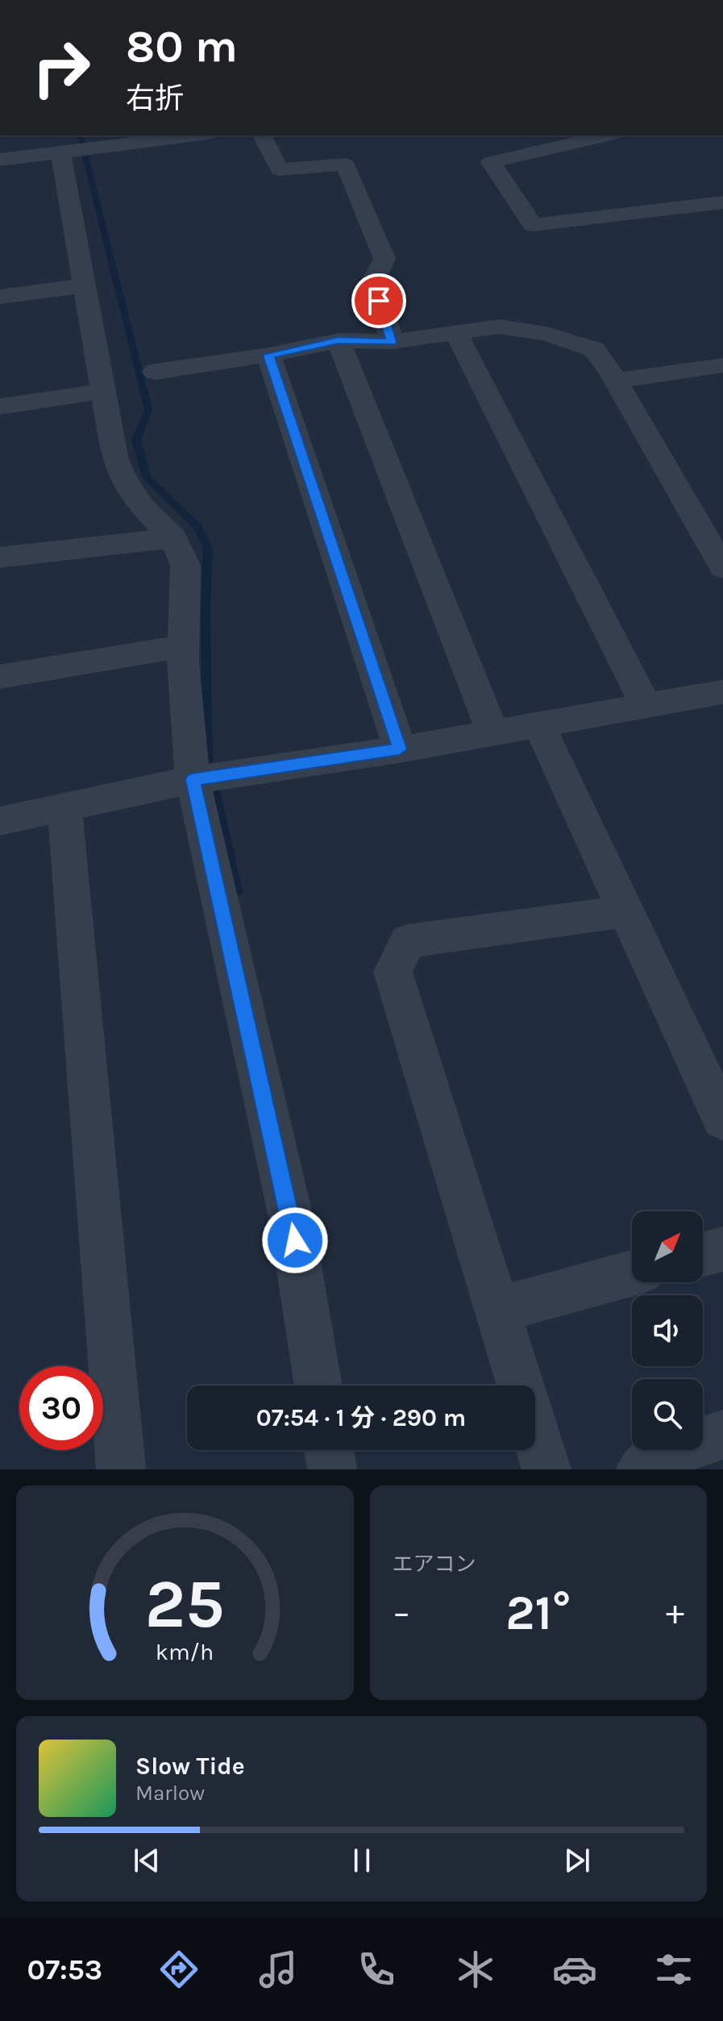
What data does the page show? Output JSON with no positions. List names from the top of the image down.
{
  "north": "top right",
  "page": {
    "turn": ["80 m", "右折"],
    "limit": "30",
    "trip": "07:54 · 1 分 · 290 m",
    "tile": "エアコン",
    "heat": ["−", "21°", "+"],
    "song": ["Slow Tide", "Marlow"],
    "tabs": "07:53",
    "gauge": ["25", "km/h"]
  }
}
